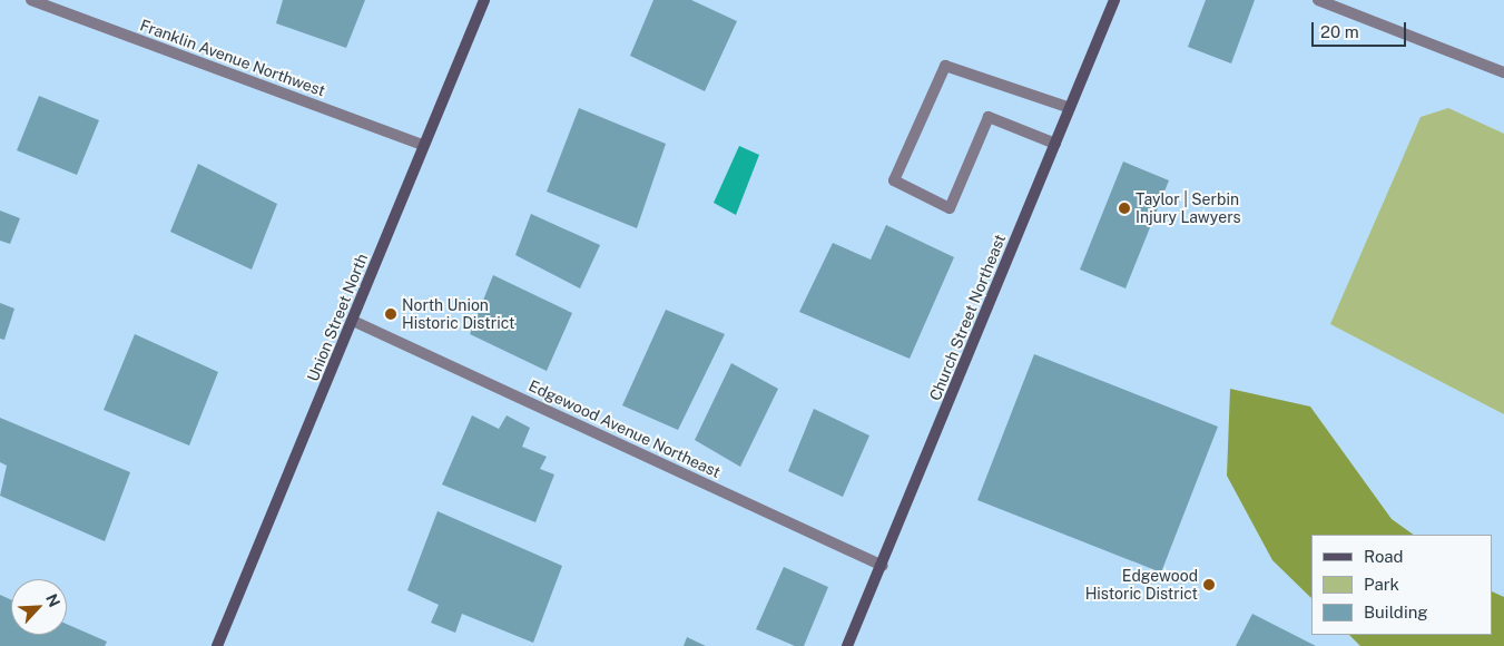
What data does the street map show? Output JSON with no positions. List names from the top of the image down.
{
  "streets": {
    "main road": ["Union Street North", "Church Street Northeast"],
    "street": ["Franklin Avenue Northwest", "Edgewood Avenue Northeast"]
  },
  "crossings": [
    ["Franklin Avenue Northwest", "Union Street North"],
    ["Union Street North", "Edgewood Avenue Northeast"],
    ["Church Street Northeast", "Edgewood Avenue Northeast"]
  ],
  "places": ["Taylor | Serbin Injury Lawyers", "North Union Historic District", "Edgewood Historic District"],
  "legend": ["Road", "Park", "Building"],
  "scale_bar": "20 m",
  "north": "top right"
}
